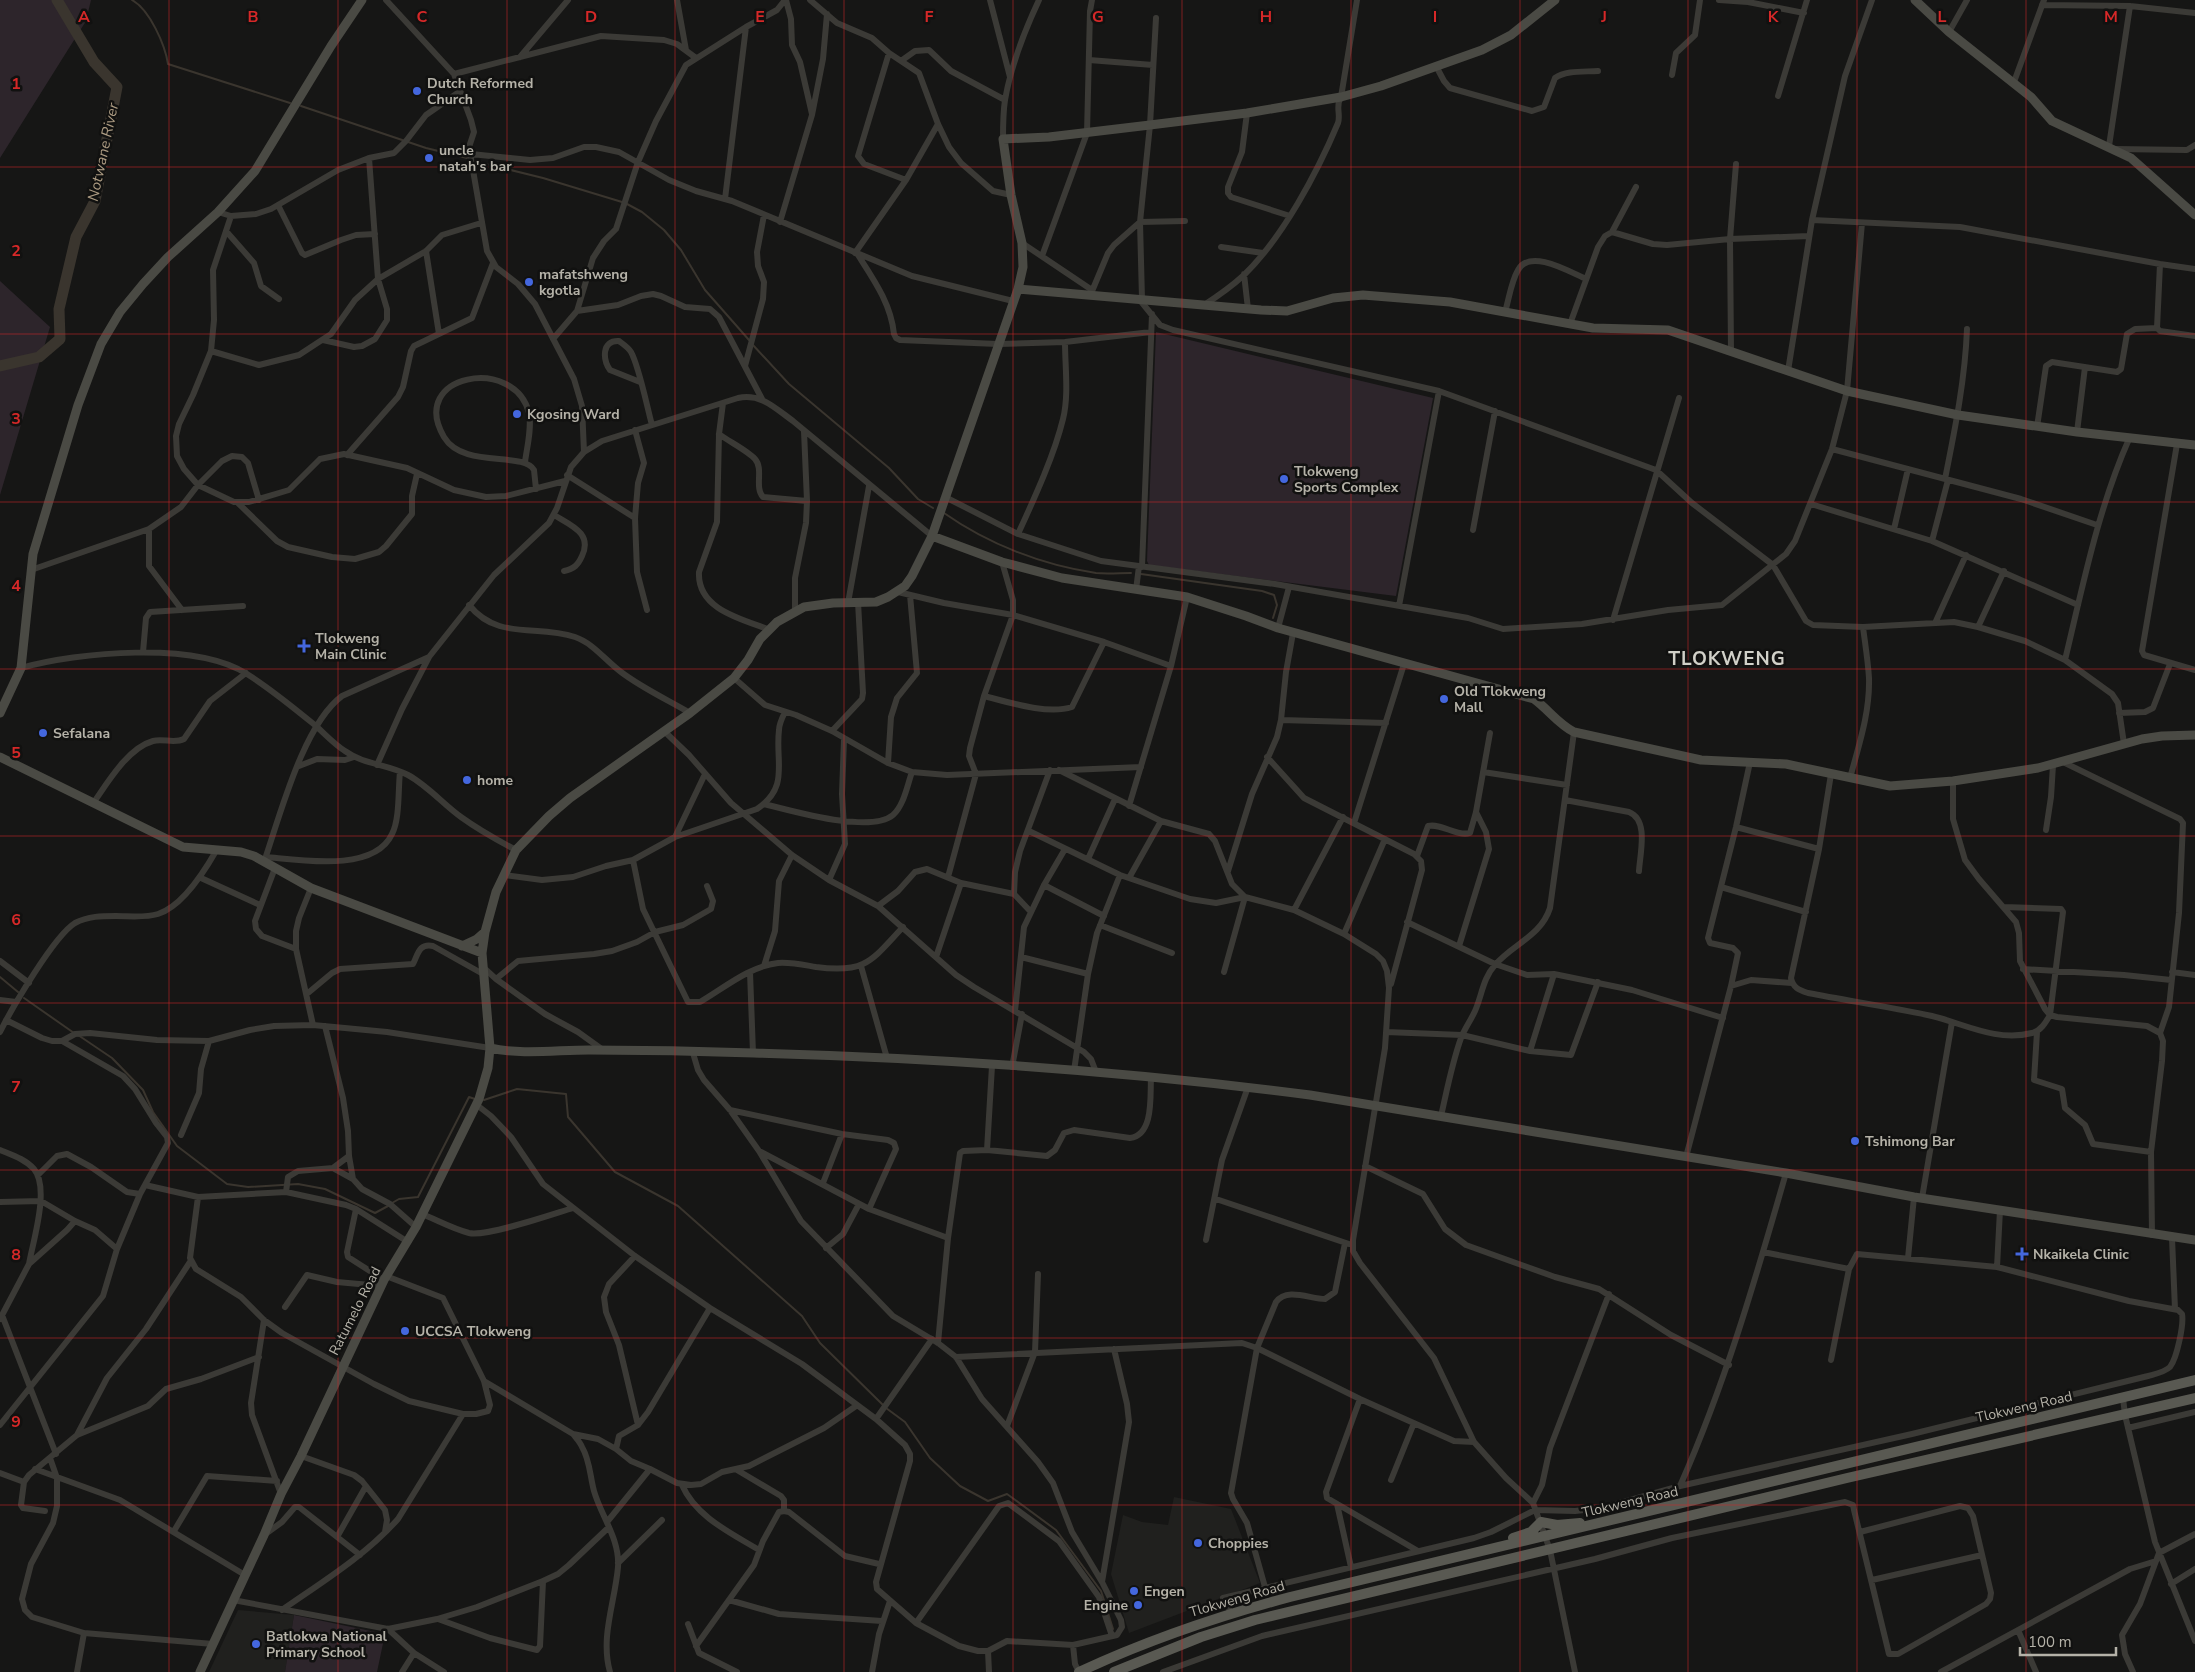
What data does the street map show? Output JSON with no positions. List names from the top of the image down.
{
  "streets": {
    "main road": ["Tlokweng Road"],
    "street": ["Ratumelo Road"]
  },
  "districts": ["TLOKWENG"],
  "water": ["Notwane River"],
  "places": {
    "other": [
      "Dutch Reformed Church",
      "uncle natah's bar",
      "mafatshweng kgotla",
      "Kgosing Ward",
      "Tlokweng Sports Complex",
      "Old Tlokweng Mall",
      "Sefalana",
      "home",
      "Tshimong Bar",
      "UCCSA Tlokweng",
      "Choppies",
      "Engen",
      "Engine",
      "Batlokwa National Primary School"
    ],
    "health": ["Tlokweng Main Clinic", "Nkaikela Clinic"]
  },
  "scale_bar": "100 m",
  "grid": {
    "columns": [
      "A",
      "B",
      "C",
      "D",
      "E",
      "F",
      "G",
      "H",
      "I",
      "J",
      "K",
      "L",
      "M"
    ],
    "rows": [
      "1",
      "2",
      "3",
      "4",
      "5",
      "6",
      "7",
      "8",
      "9"
    ]
  }
}
